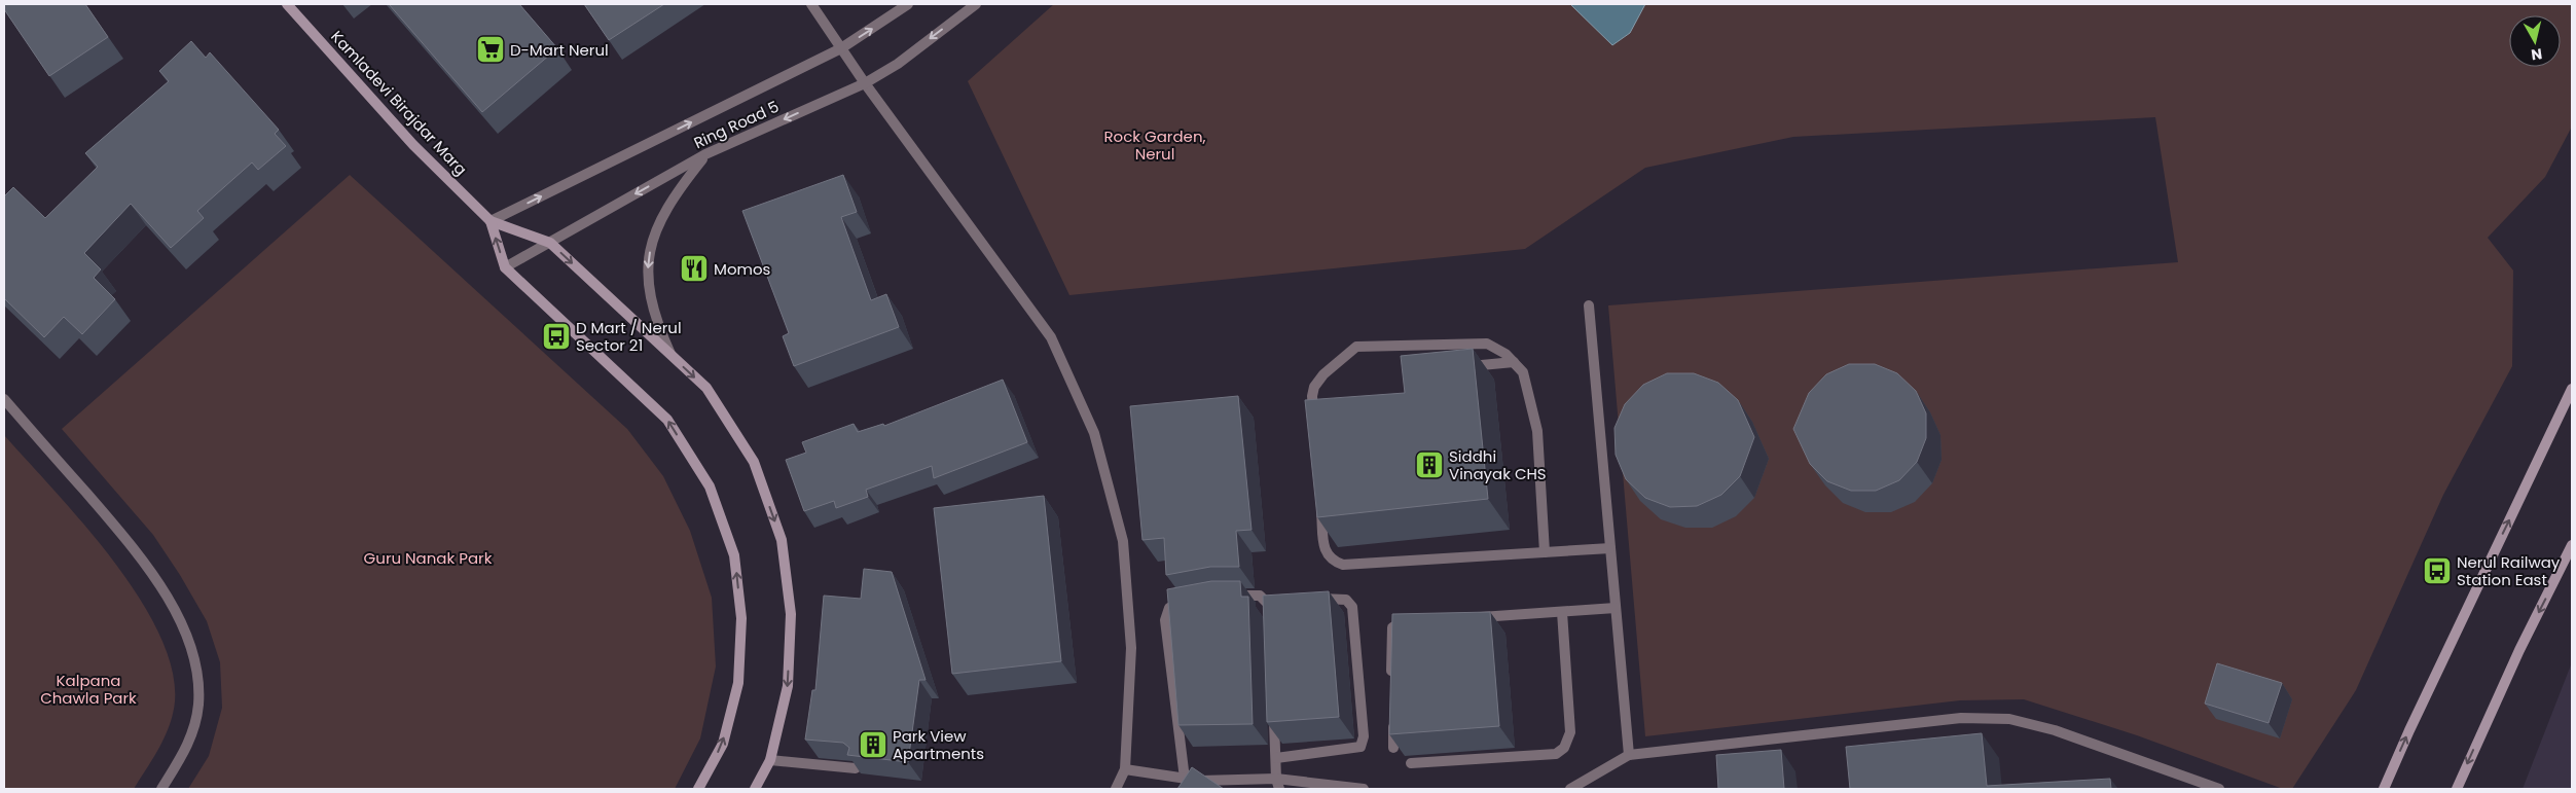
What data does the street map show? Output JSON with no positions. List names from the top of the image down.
{
  "streets": {
    "street": ["Kamladevi Birajdar Marg", "Ring Road 5"]
  },
  "crossings": [
    ["Kamladevi Birajdar Marg", "Ring Road 5"]
  ],
  "parks": ["Rock Garden, Nerul", "Guru Nanak Park", "Kalpana Chawla Park"],
  "places": {
    "supermarket": ["D-Mart Nerul"],
    "restaurant": ["Momos"],
    "bus stop": ["D Mart / Nerul Sector 21", "Nerul Railway Station East"],
    "building": ["Siddhi Vinayak CHS", "Park View Apartments"]
  },
  "north": "bottom"
}
